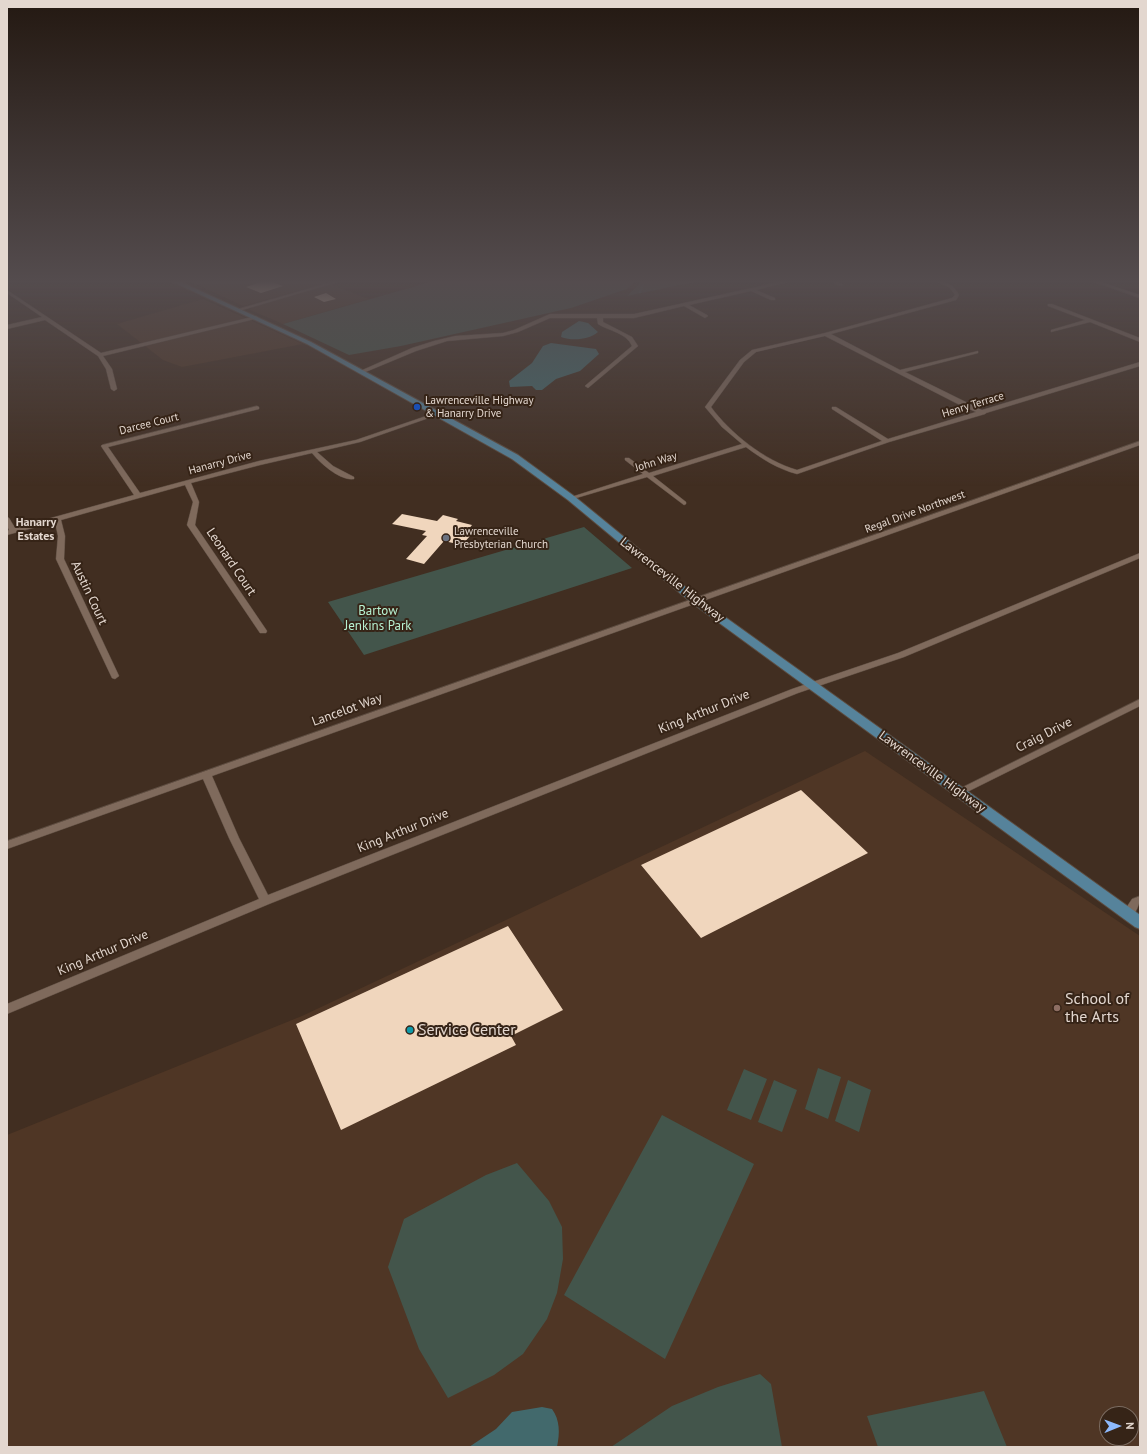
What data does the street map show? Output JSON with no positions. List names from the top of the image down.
{
  "streets": {
    "main road": ["Lawrenceville Highway"],
    "street": [
      "Henry Terrace",
      "Darcee Court",
      "John Way",
      "Hanarry Drive",
      "Regal Drive Northwest",
      "Leonard Court",
      "Austin Court",
      "Lancelot Way",
      "King Arthur Drive",
      "Craig Drive"
    ]
  },
  "crossings": [
    ["Henry Terrace", "John Way"],
    ["Darcee Court", "Hanarry Drive"],
    ["John Way", "Lawrenceville Highway"],
    ["Hanarry Drive", "Leonard Court"],
    ["Hanarry Drive", "Lawrenceville Highway"],
    ["Hanarry Drive", "Austin Court"],
    ["Regal Drive Northwest", "Lawrenceville Highway"],
    ["Regal Drive Northwest", "Lancelot Way"],
    ["Lawrenceville Highway", "Lancelot Way"],
    ["Lawrenceville Highway", "King Arthur Drive"],
    ["Lawrenceville Highway", "Craig Drive"]
  ],
  "districts": ["Hanarry Estates"],
  "parks": ["Bartow Jenkins Park"],
  "places": [
    "Lawrenceville Highway & Hanarry Drive",
    "Lawrenceville Presbyterian Church",
    "School of the Arts",
    "Service Center"
  ],
  "north": "right"
}
